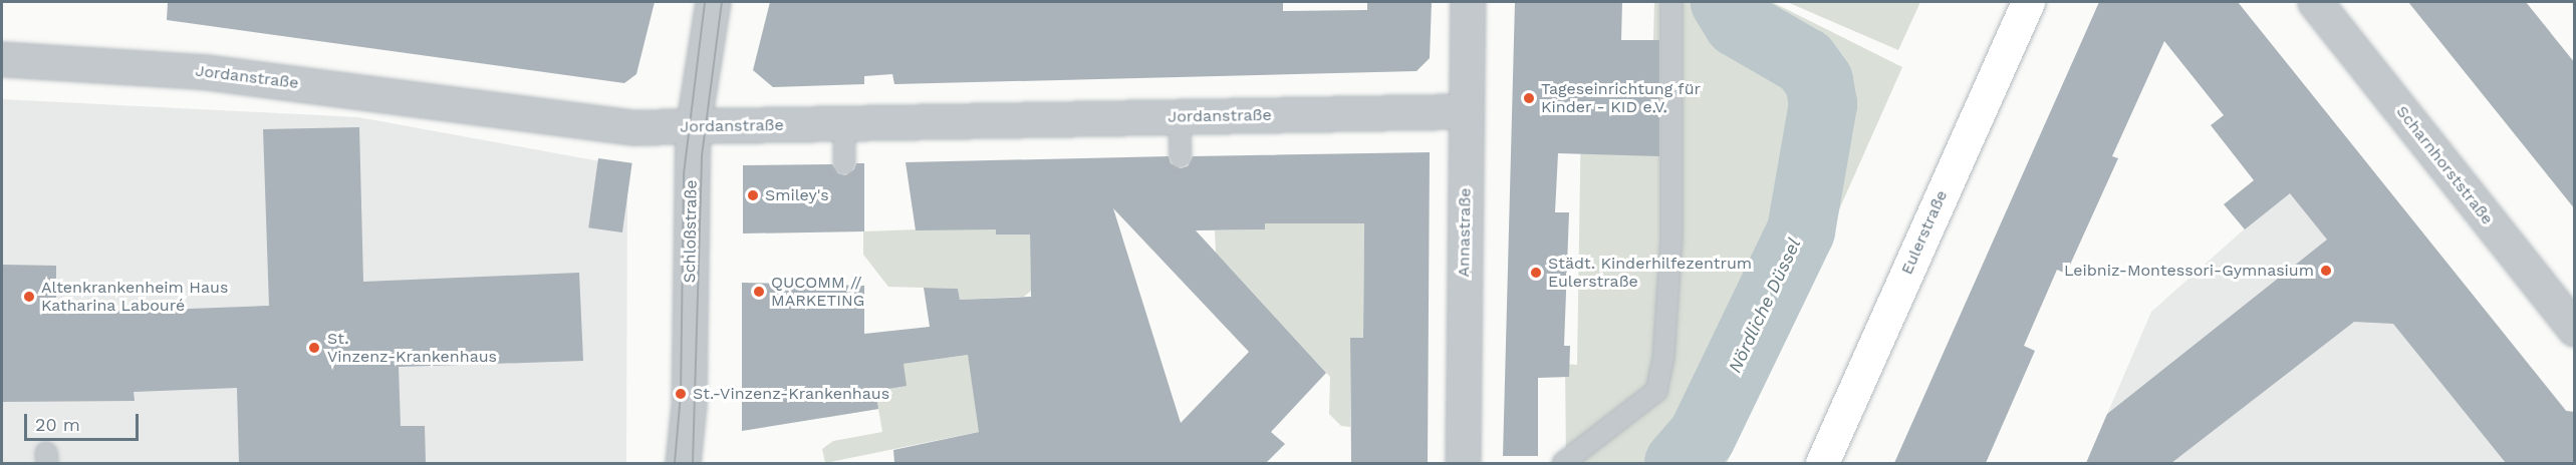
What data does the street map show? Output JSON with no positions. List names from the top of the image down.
{
  "streets": {
    "main road": ["Eulerstraße"],
    "street": [
      "Jordanstraße",
      "Scharnhorststraße",
      "Schloßstraße",
      "Annastraße"
    ]
  },
  "crossings": [
    ["Jordanstraße", "Schloßstraße"],
    ["Jordanstraße", "Annastraße"]
  ],
  "water": ["Nördliche Düssel"],
  "places": [
    "Tageseinrichtung für Kinder - KID e.V.",
    "Smiley's",
    "Leibniz-Montessori-Gymnasium",
    "Städt. Kinderhilfezentrum Eulerstraße",
    "QUCOMM // MARKETING",
    "Altenkrankenheim Haus Katharina Labouré",
    "St. Vinzenz-Krankenhaus",
    "St.-Vinzenz-Krankenhaus"
  ],
  "scale_bar": "20 m"
}
